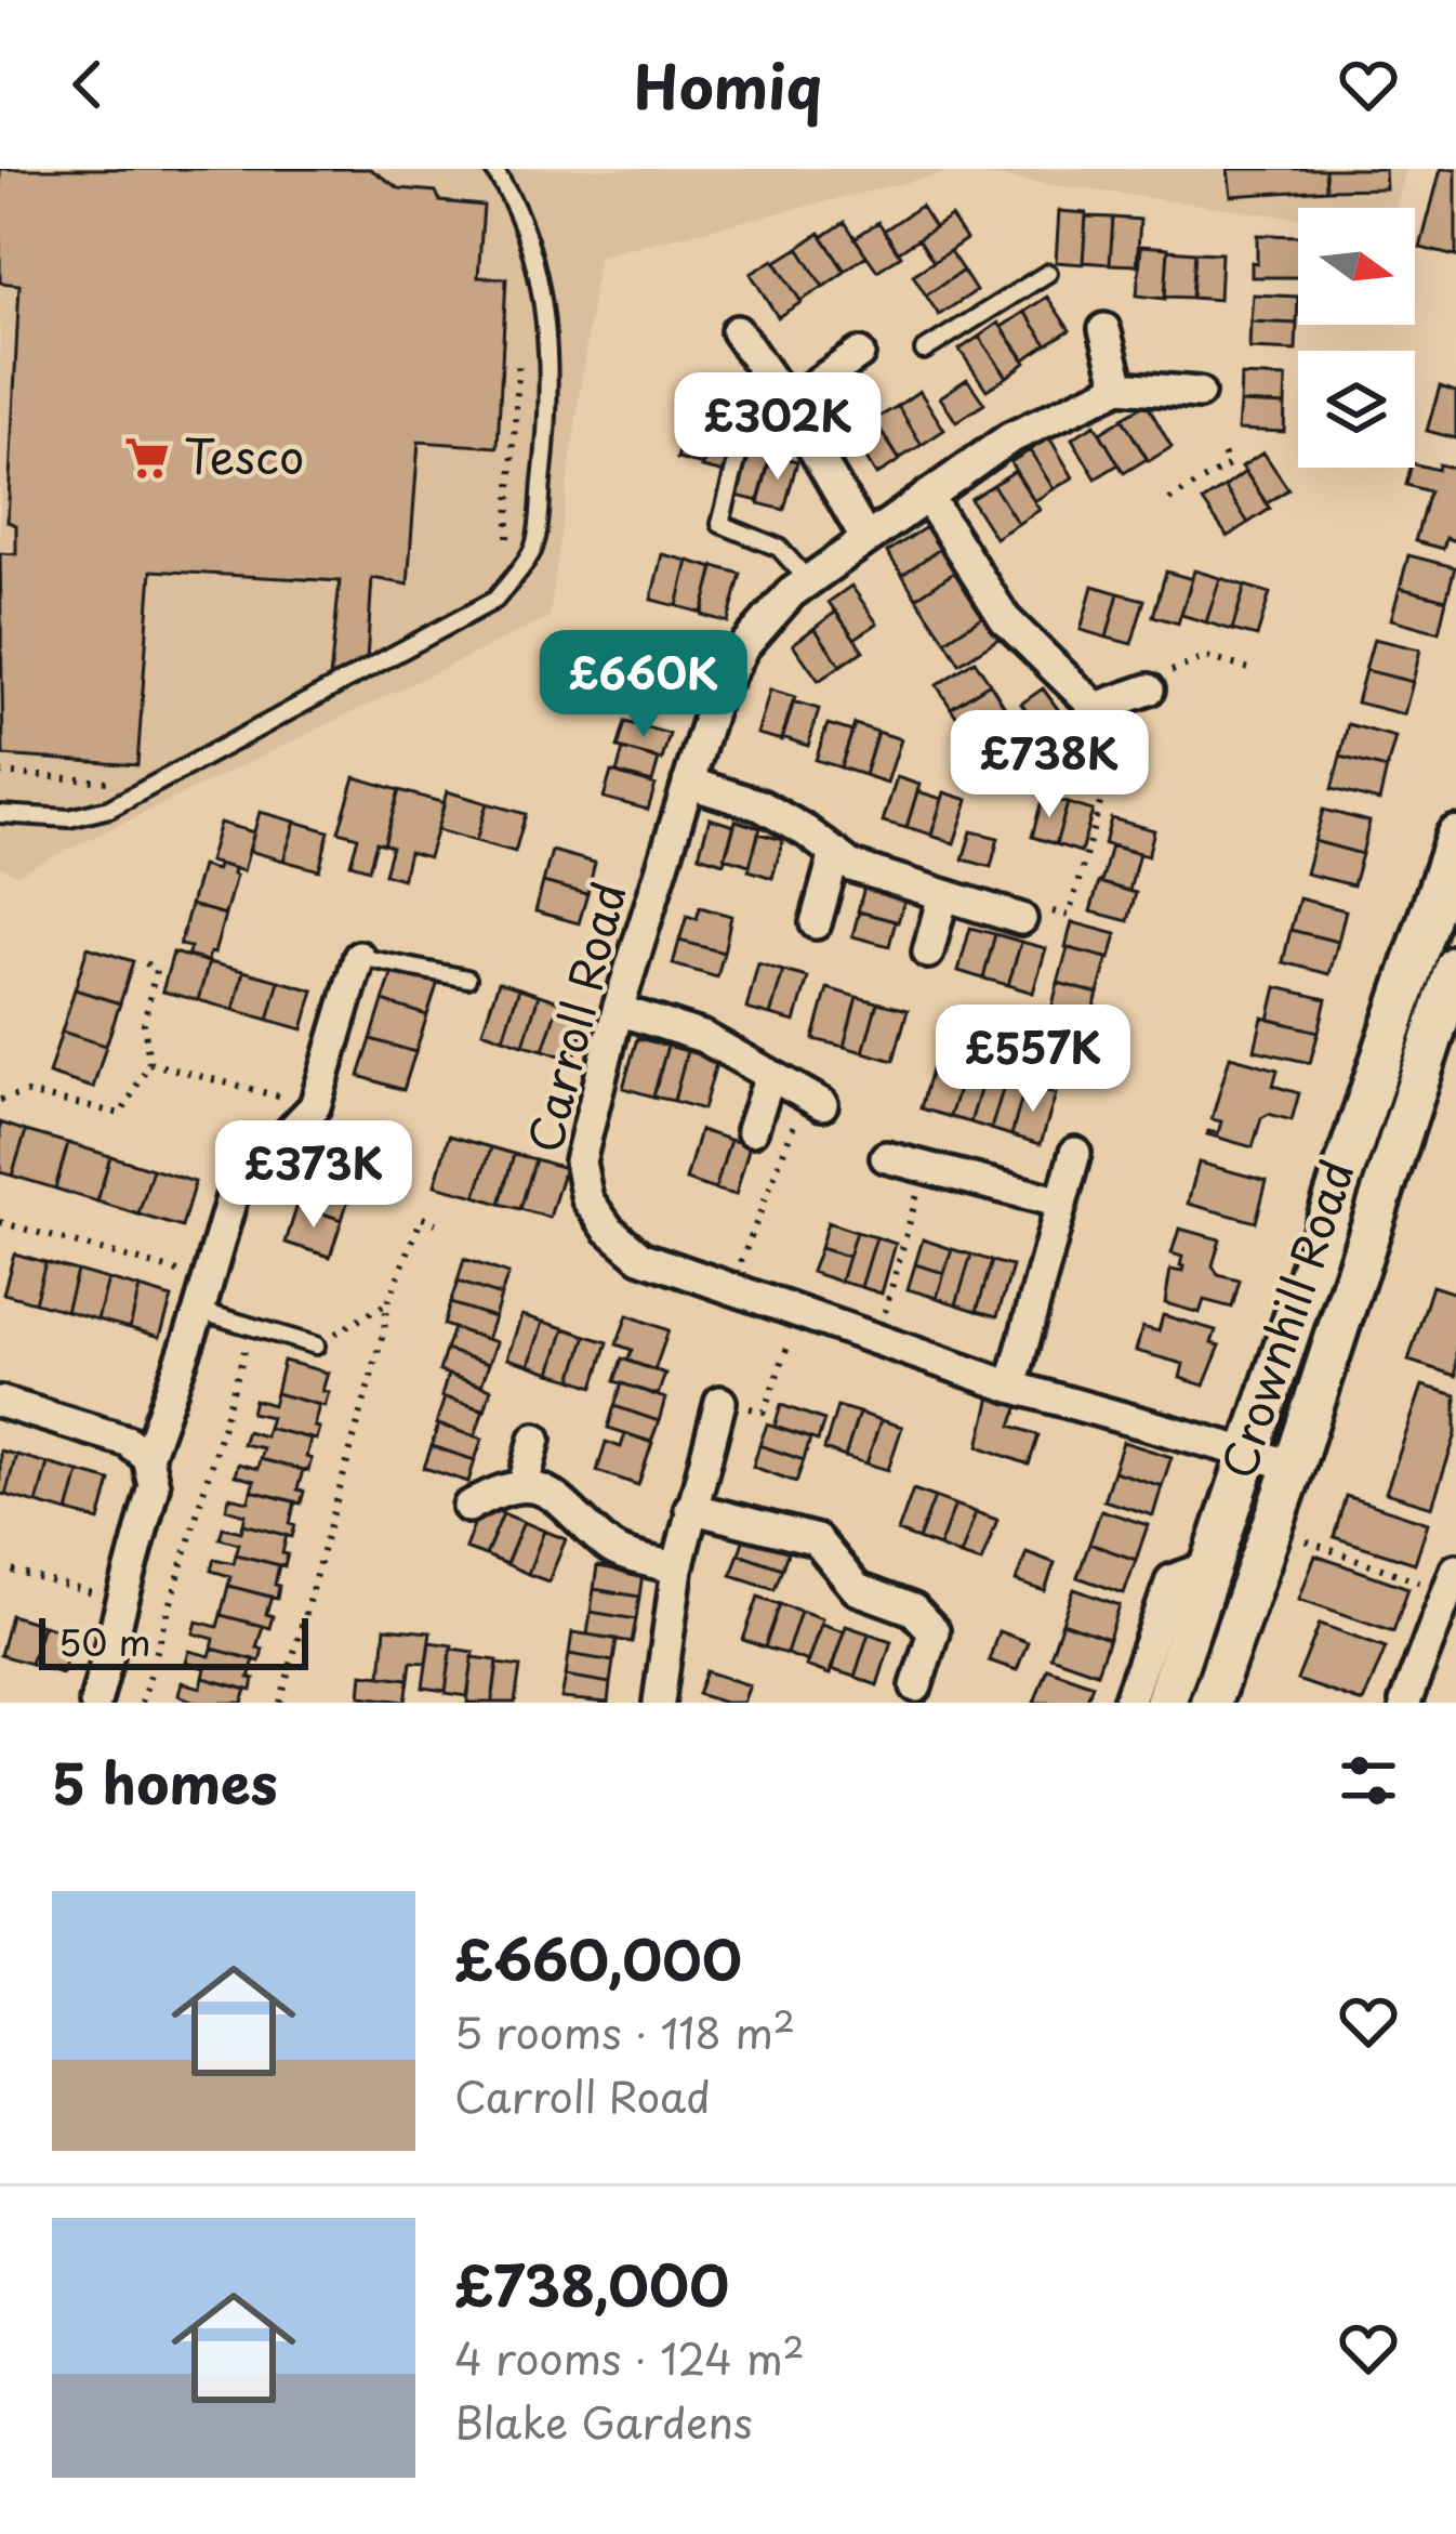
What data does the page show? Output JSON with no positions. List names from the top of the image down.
{
  "streets": {
    "main road": ["Crownhill Road"],
    "street": ["Carroll Road"]
  },
  "crossings": [
    ["Carroll Road", "Crownhill Road"]
  ],
  "places": {
    "supermarket": ["Tesco"]
  },
  "scale_bar": "50 m",
  "north": "right",
  "page": {
    "header": "Homiq",
    "price": [
      "£302K",
      "£660K",
      "£738K",
      "£557K",
      "£373K"
    ],
    "scale": "50 m",
    "heading": "5 homes",
    "list": [
      {
        "name": "£660,000",
        "note": "5 rooms · 118 m² · Carroll Road"
      },
      {
        "name": "£738,000",
        "note": "4 rooms · 124 m² · Blake Gardens"
      }
    ]
  }
}
